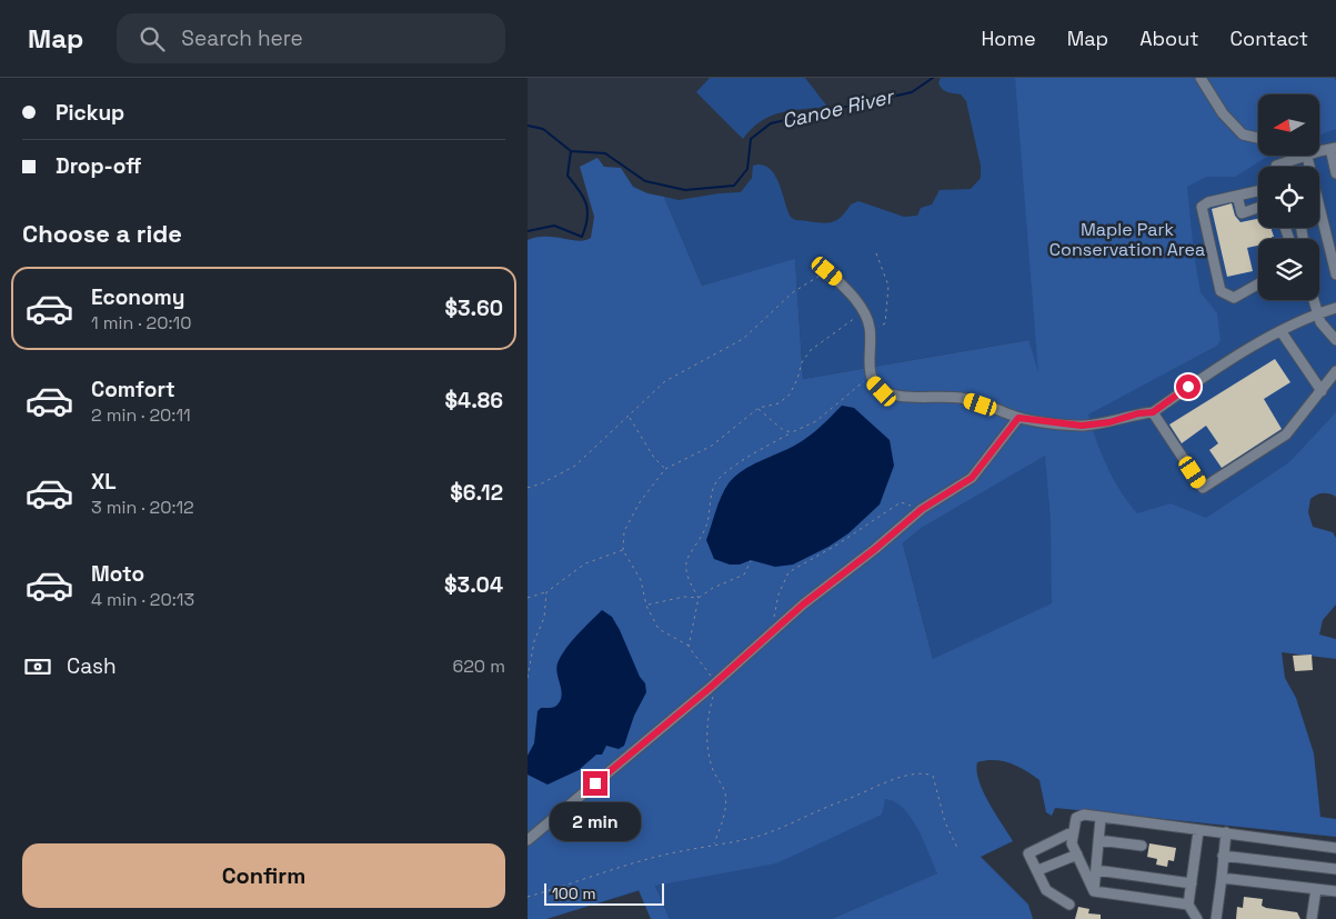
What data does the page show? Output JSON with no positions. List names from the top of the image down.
{
  "water": ["Canoe River"],
  "parks": ["Maple Park Conservation Area"],
  "scale_bar": "100 m",
  "north": "left",
  "page": {
    "header": "Map",
    "search": "Search here",
    "nav": [
      "Home",
      "Map",
      "About",
      "Contact"
    ],
    "banner": ["Pickup", "Drop-off"],
    "heading": "Choose a ride",
    "list": [
      {
        "name": "Economy",
        "note": "1 min · 20:10",
        "value": "$3.60"
      },
      {
        "name": "Comfort",
        "note": "2 min · 20:11",
        "value": "$4.86"
      },
      {
        "name": "XL",
        "note": "3 min · 20:12",
        "value": "$6.12"
      },
      {
        "name": "Moto",
        "note": "4 min · 20:13",
        "value": "$3.04"
      }
    ],
    "pay": ["Cash", "620 m"],
    "bubble": "2 min",
    "buttons": "Confirm",
    "scale": "100 m"
  }
}
